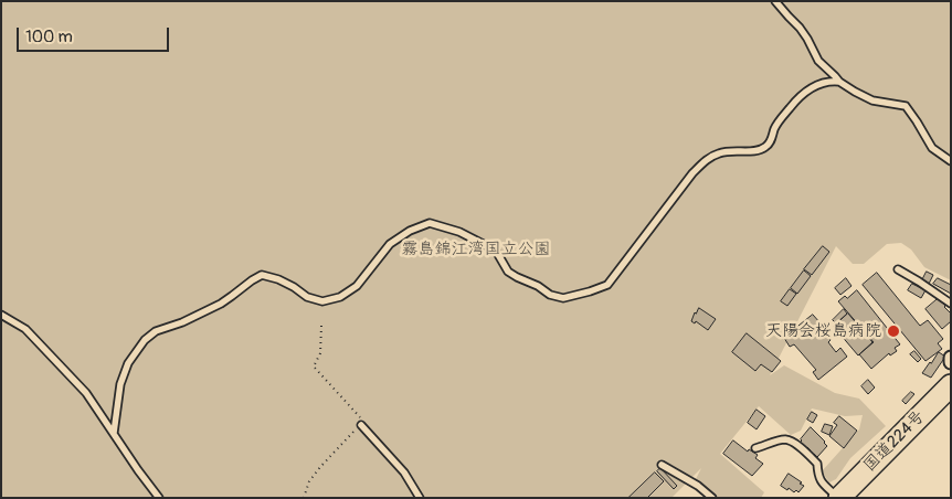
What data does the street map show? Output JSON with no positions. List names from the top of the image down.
{
  "streets": {
    "highway": ["国道224号"]
  },
  "parks": ["霧島錦江湾国立公園"],
  "places": ["天陽会桜島病院"],
  "scale_bar": "100 m"
}
